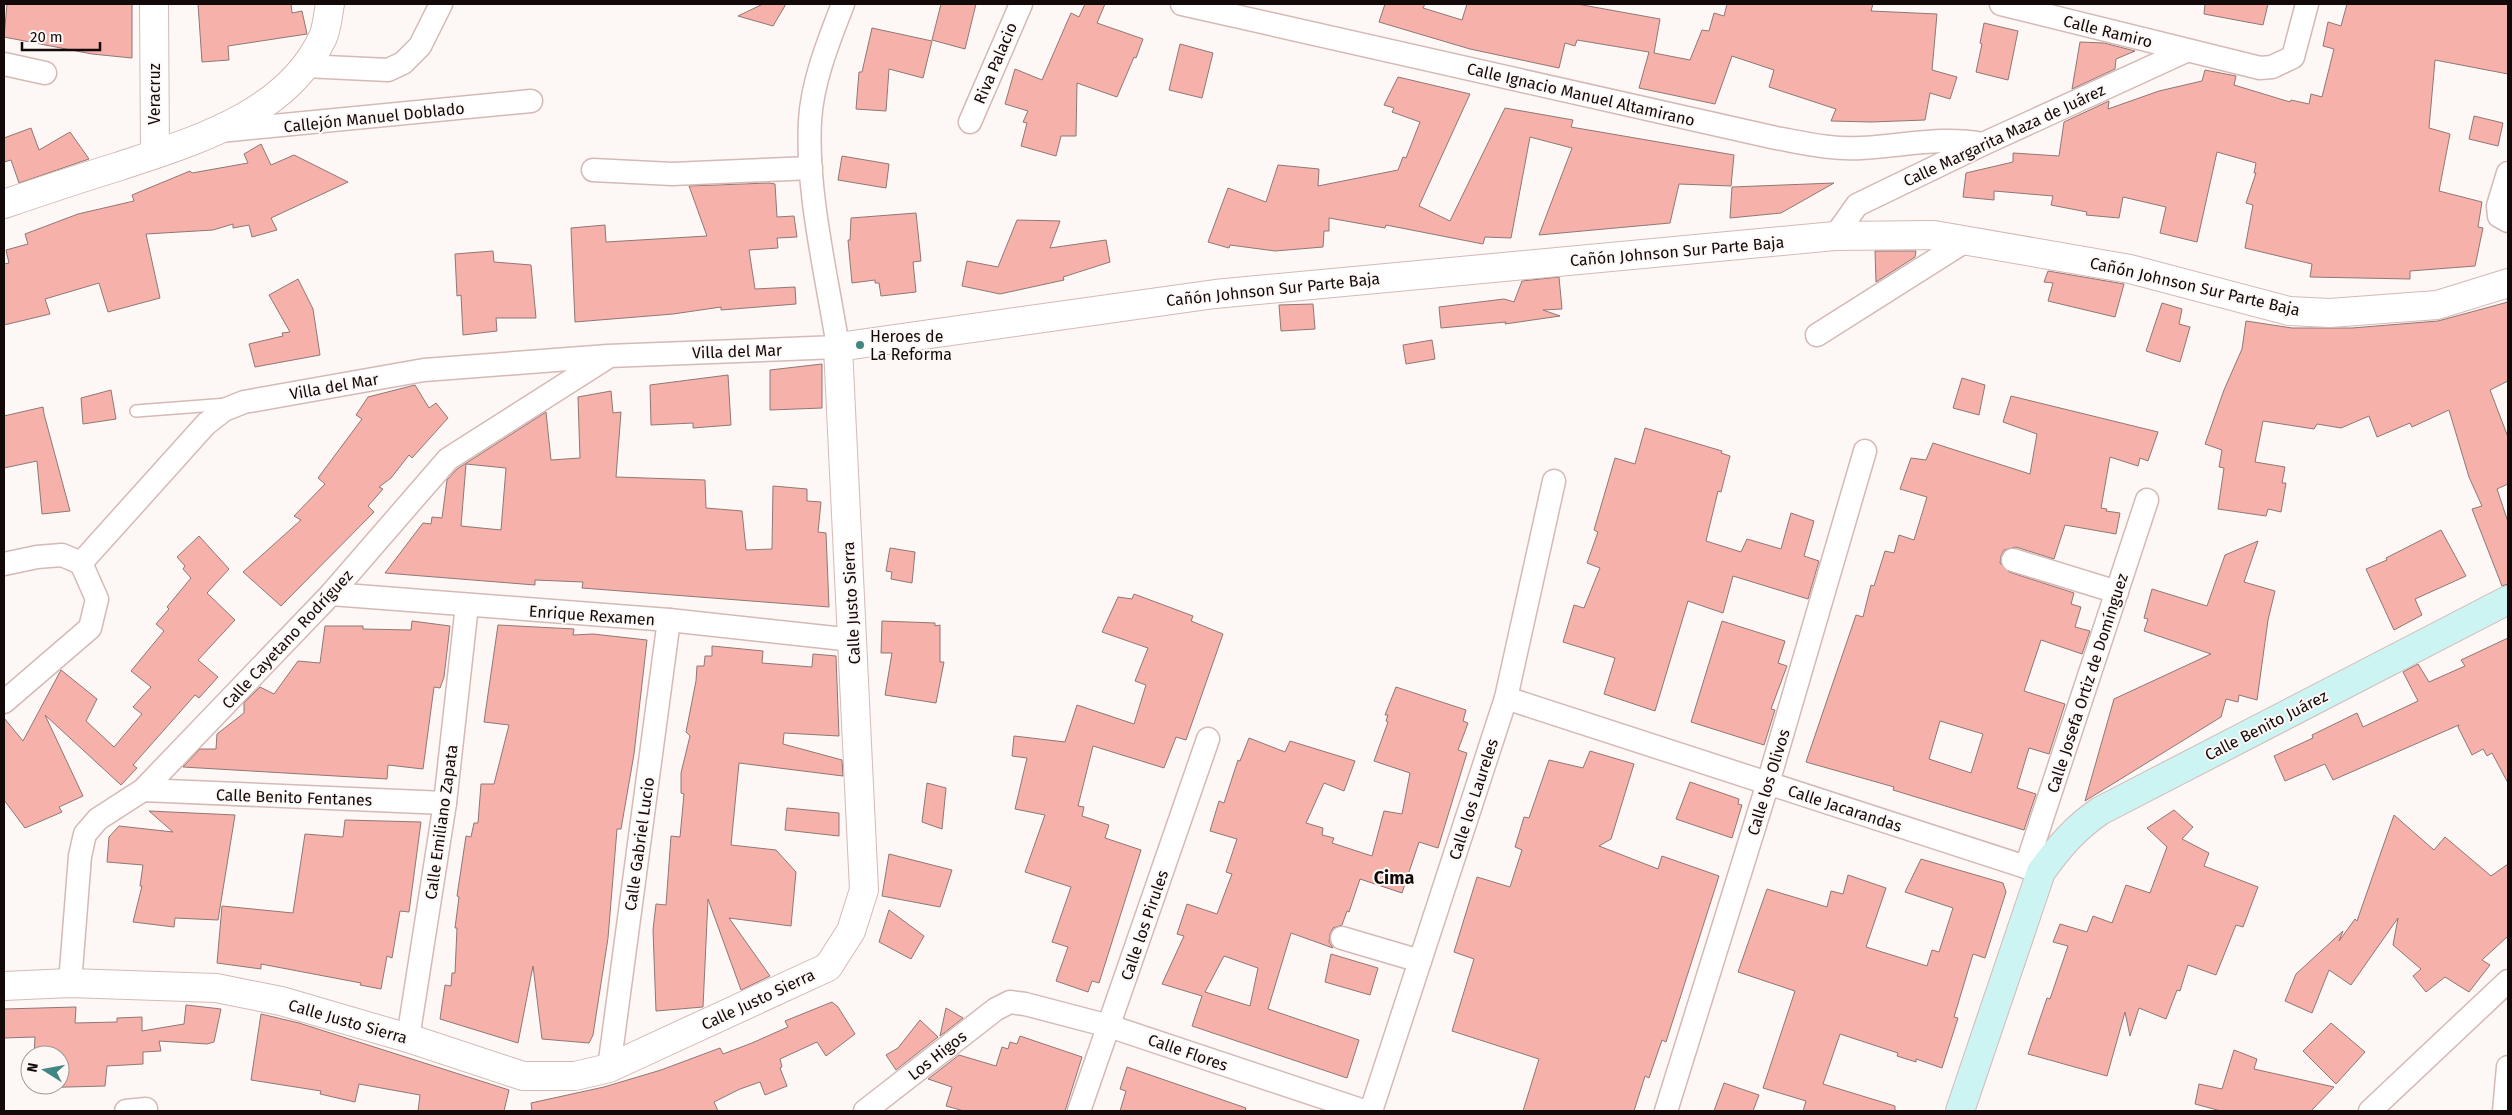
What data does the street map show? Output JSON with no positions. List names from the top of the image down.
{
  "streets": {
    "main road": ["Calle Josefa Ortiz de Domínguez", "Calle Benito Juárez"],
    "street": [
      "Calle Ramiro",
      "Riva Palacio",
      "Veracruz",
      "Calle Ignacio Manuel Altamirano",
      "Callejón Manuel Doblado",
      "Calle Margarita Maza de Juárez",
      "Cañón Johnson Sur Parte Baja",
      "Villa del Mar",
      "Calle Justo Sierra",
      "Enrique Rexamen",
      "Calle Cayetano Rodríguez",
      "Calle los Olivos",
      "Calle Benito Fentanes",
      "Calle los Laureles",
      "Calle Jacarandas",
      "Calle Emiliano Zapata",
      "Calle Gabriel Lucio",
      "Calle los Pirules",
      "Calle Flores",
      "Los Higos"
    ]
  },
  "crossings": [
    ["Calle Ramiro", "Calle Margarita Maza de Juárez"],
    ["Calle Ignacio Manuel Altamirano", "Calle Margarita Maza de Juárez"],
    ["Calle Margarita Maza de Juárez", "Cañón Johnson Sur Parte Baja"],
    ["Cañón Johnson Sur Parte Baja", "Villa del Mar"],
    ["Cañón Johnson Sur Parte Baja", "Calle Justo Sierra"],
    ["Villa del Mar", "Calle Justo Sierra"],
    ["Villa del Mar", "Calle Cayetano Rodríguez"],
    ["Calle Justo Sierra", "Enrique Rexamen"],
    ["Calle Justo Sierra", "Calle Cayetano Rodríguez"],
    ["Calle Justo Sierra", "Calle Emiliano Zapata"],
    ["Calle Justo Sierra", "Calle Gabriel Lucio"],
    ["Enrique Rexamen", "Calle Cayetano Rodríguez"],
    ["Enrique Rexamen", "Calle Emiliano Zapata"],
    ["Enrique Rexamen", "Calle Gabriel Lucio"],
    ["Calle Cayetano Rodríguez", "Calle Benito Fentanes"],
    ["Calle Josefa Ortiz de Domínguez", "Calle Benito Juárez"],
    ["Calle Josefa Ortiz de Domínguez", "Calle Jacarandas"],
    ["Calle Benito Juárez", "Calle Jacarandas"],
    ["Calle los Olivos", "Calle Jacarandas"],
    ["Calle Benito Fentanes", "Calle Emiliano Zapata"],
    ["Calle los Laureles", "Calle Jacarandas"],
    ["Calle los Pirules", "Calle Flores"],
    ["Calle Flores", "Los Higos"]
  ],
  "districts": ["Cima"],
  "places": ["Heroes de La Reforma"],
  "scale_bar": "20 m",
  "north": "left"
}
